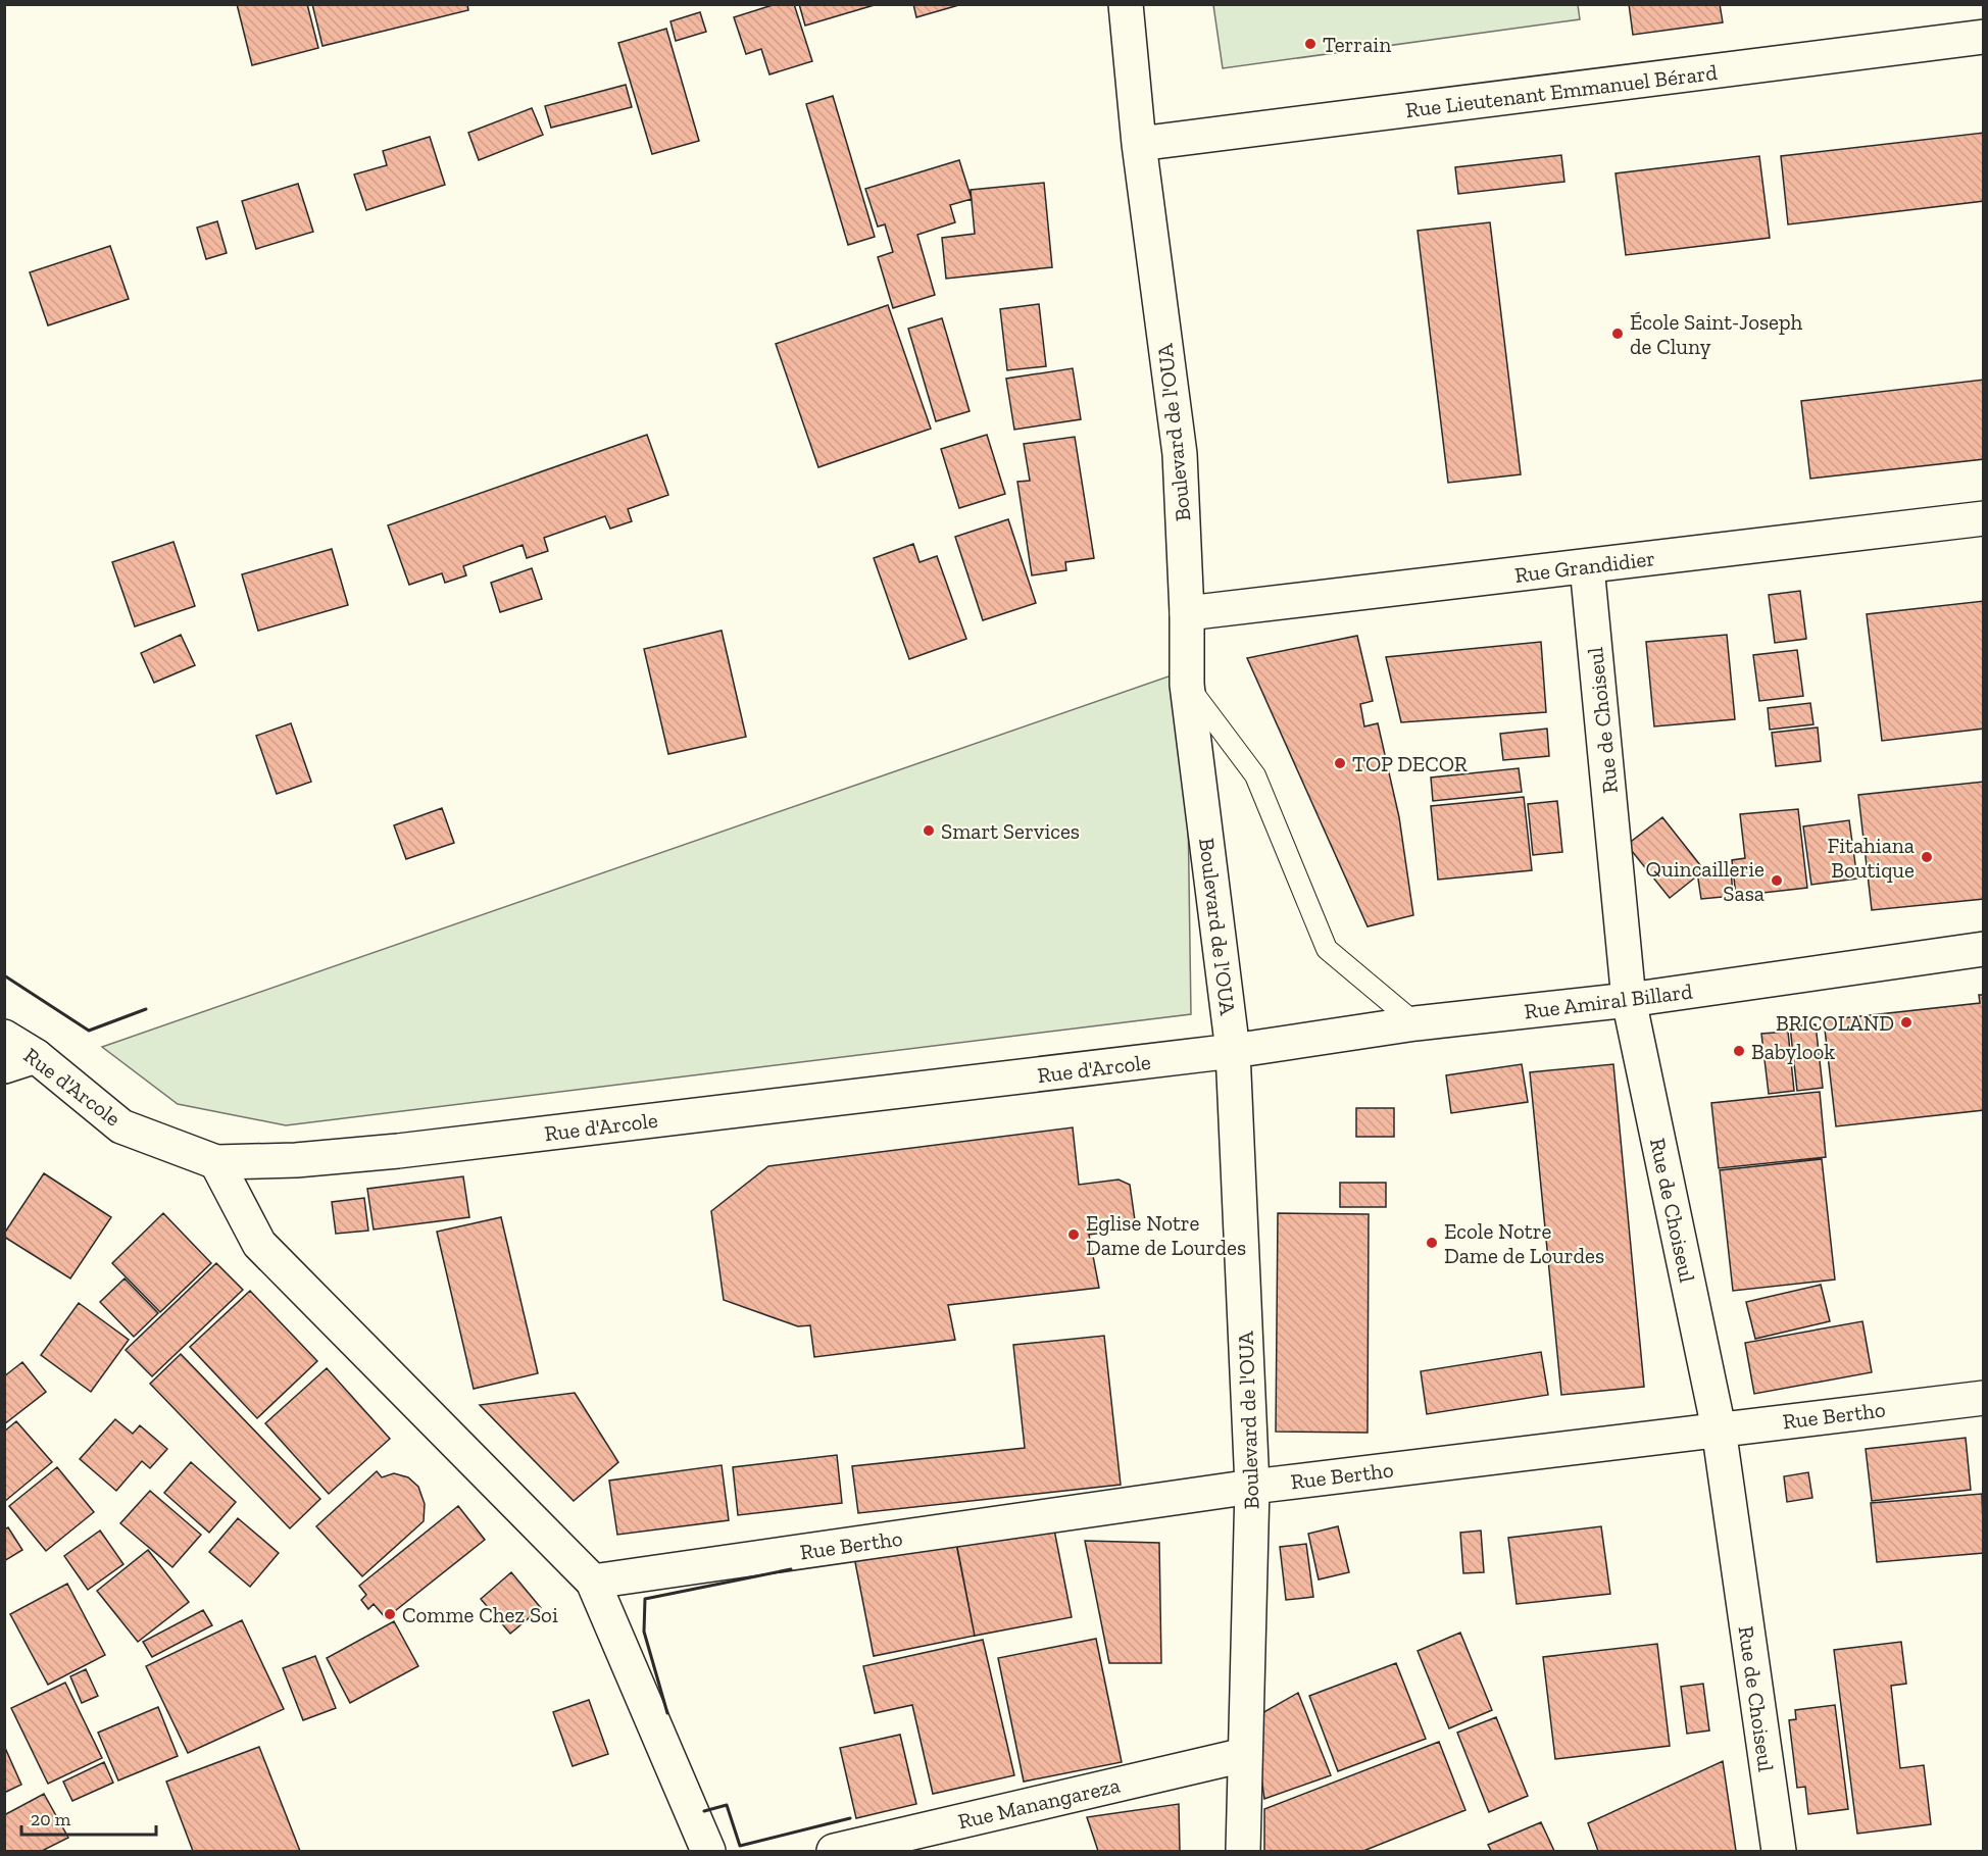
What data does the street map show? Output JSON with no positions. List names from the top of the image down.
{
  "streets": {
    "street": [
      "Rue Lieutenant Emmanuel Bérard",
      "Boulevard de l'OUA",
      "Rue Grandidier",
      "Rue de Choiseul",
      "Rue Amiral Billard",
      "Rue d'Arcole",
      "Rue Bertho",
      "Rue Manangareza"
    ]
  },
  "crossings": [
    ["Rue Lieutenant Emmanuel Bérard", "Boulevard de l'OUA"],
    ["Boulevard de l'OUA", "Rue Grandidier"],
    ["Boulevard de l'OUA", "Rue Amiral Billard"],
    ["Boulevard de l'OUA", "Rue d'Arcole"],
    ["Boulevard de l'OUA", "Rue Bertho"],
    ["Boulevard de l'OUA", "Rue Manangareza"],
    ["Rue Grandidier", "Rue de Choiseul"],
    ["Rue de Choiseul", "Rue Amiral Billard"],
    ["Rue de Choiseul", "Rue Bertho"],
    ["Rue Amiral Billard", "Rue d'Arcole"]
  ],
  "places": [
    "Terrain",
    "École Saint-Joseph de Cluny",
    "TOP DECOR",
    "Smart Services",
    "Fitahiana Boutique",
    "Quincaillerie Sasa",
    "BRICOLAND",
    "Babylook",
    "Eglise Notre Dame de Lourdes",
    "Ecole Notre Dame de Lourdes",
    "Comme Chez Soi"
  ],
  "scale_bar": "20 m"
}
